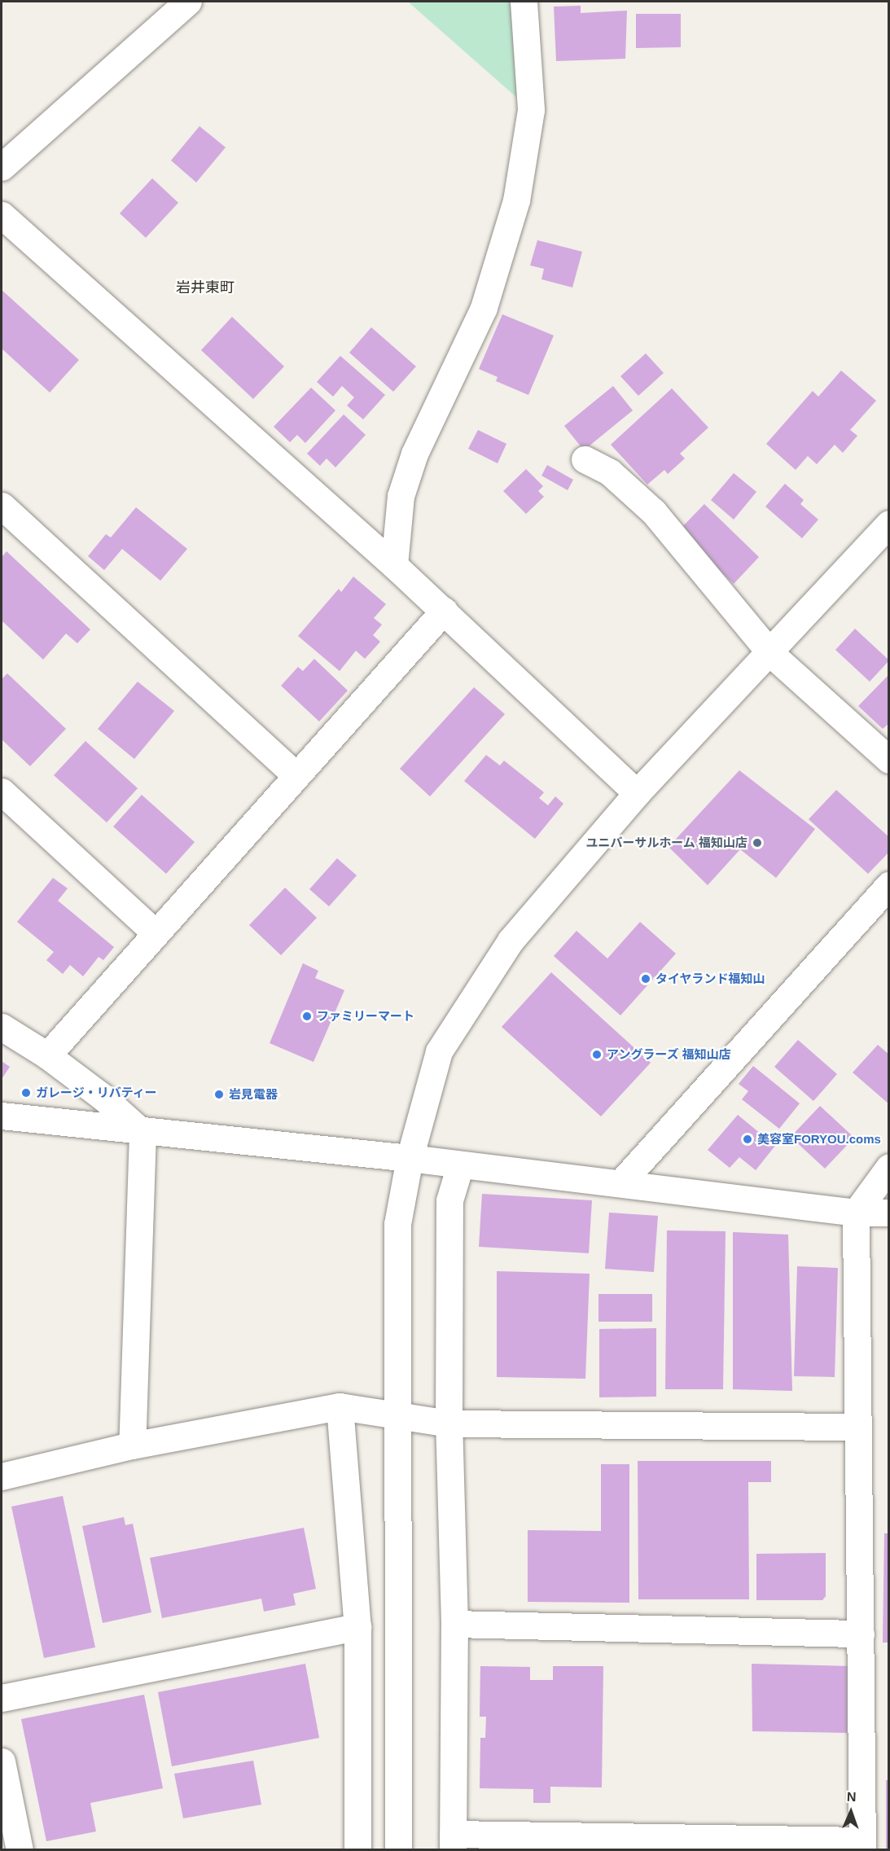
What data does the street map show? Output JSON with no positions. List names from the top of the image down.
{
  "districts": ["岩井東町"],
  "places": [
    "ユニバーサルホーム 福知山店",
    "タイヤランド福知山",
    "ファミリーマート",
    "アングラーズ 福知山店",
    "ガレージ・リバティー",
    "岩見電器",
    "美容室FORYOU.coms"
  ],
  "north": "top"
}
